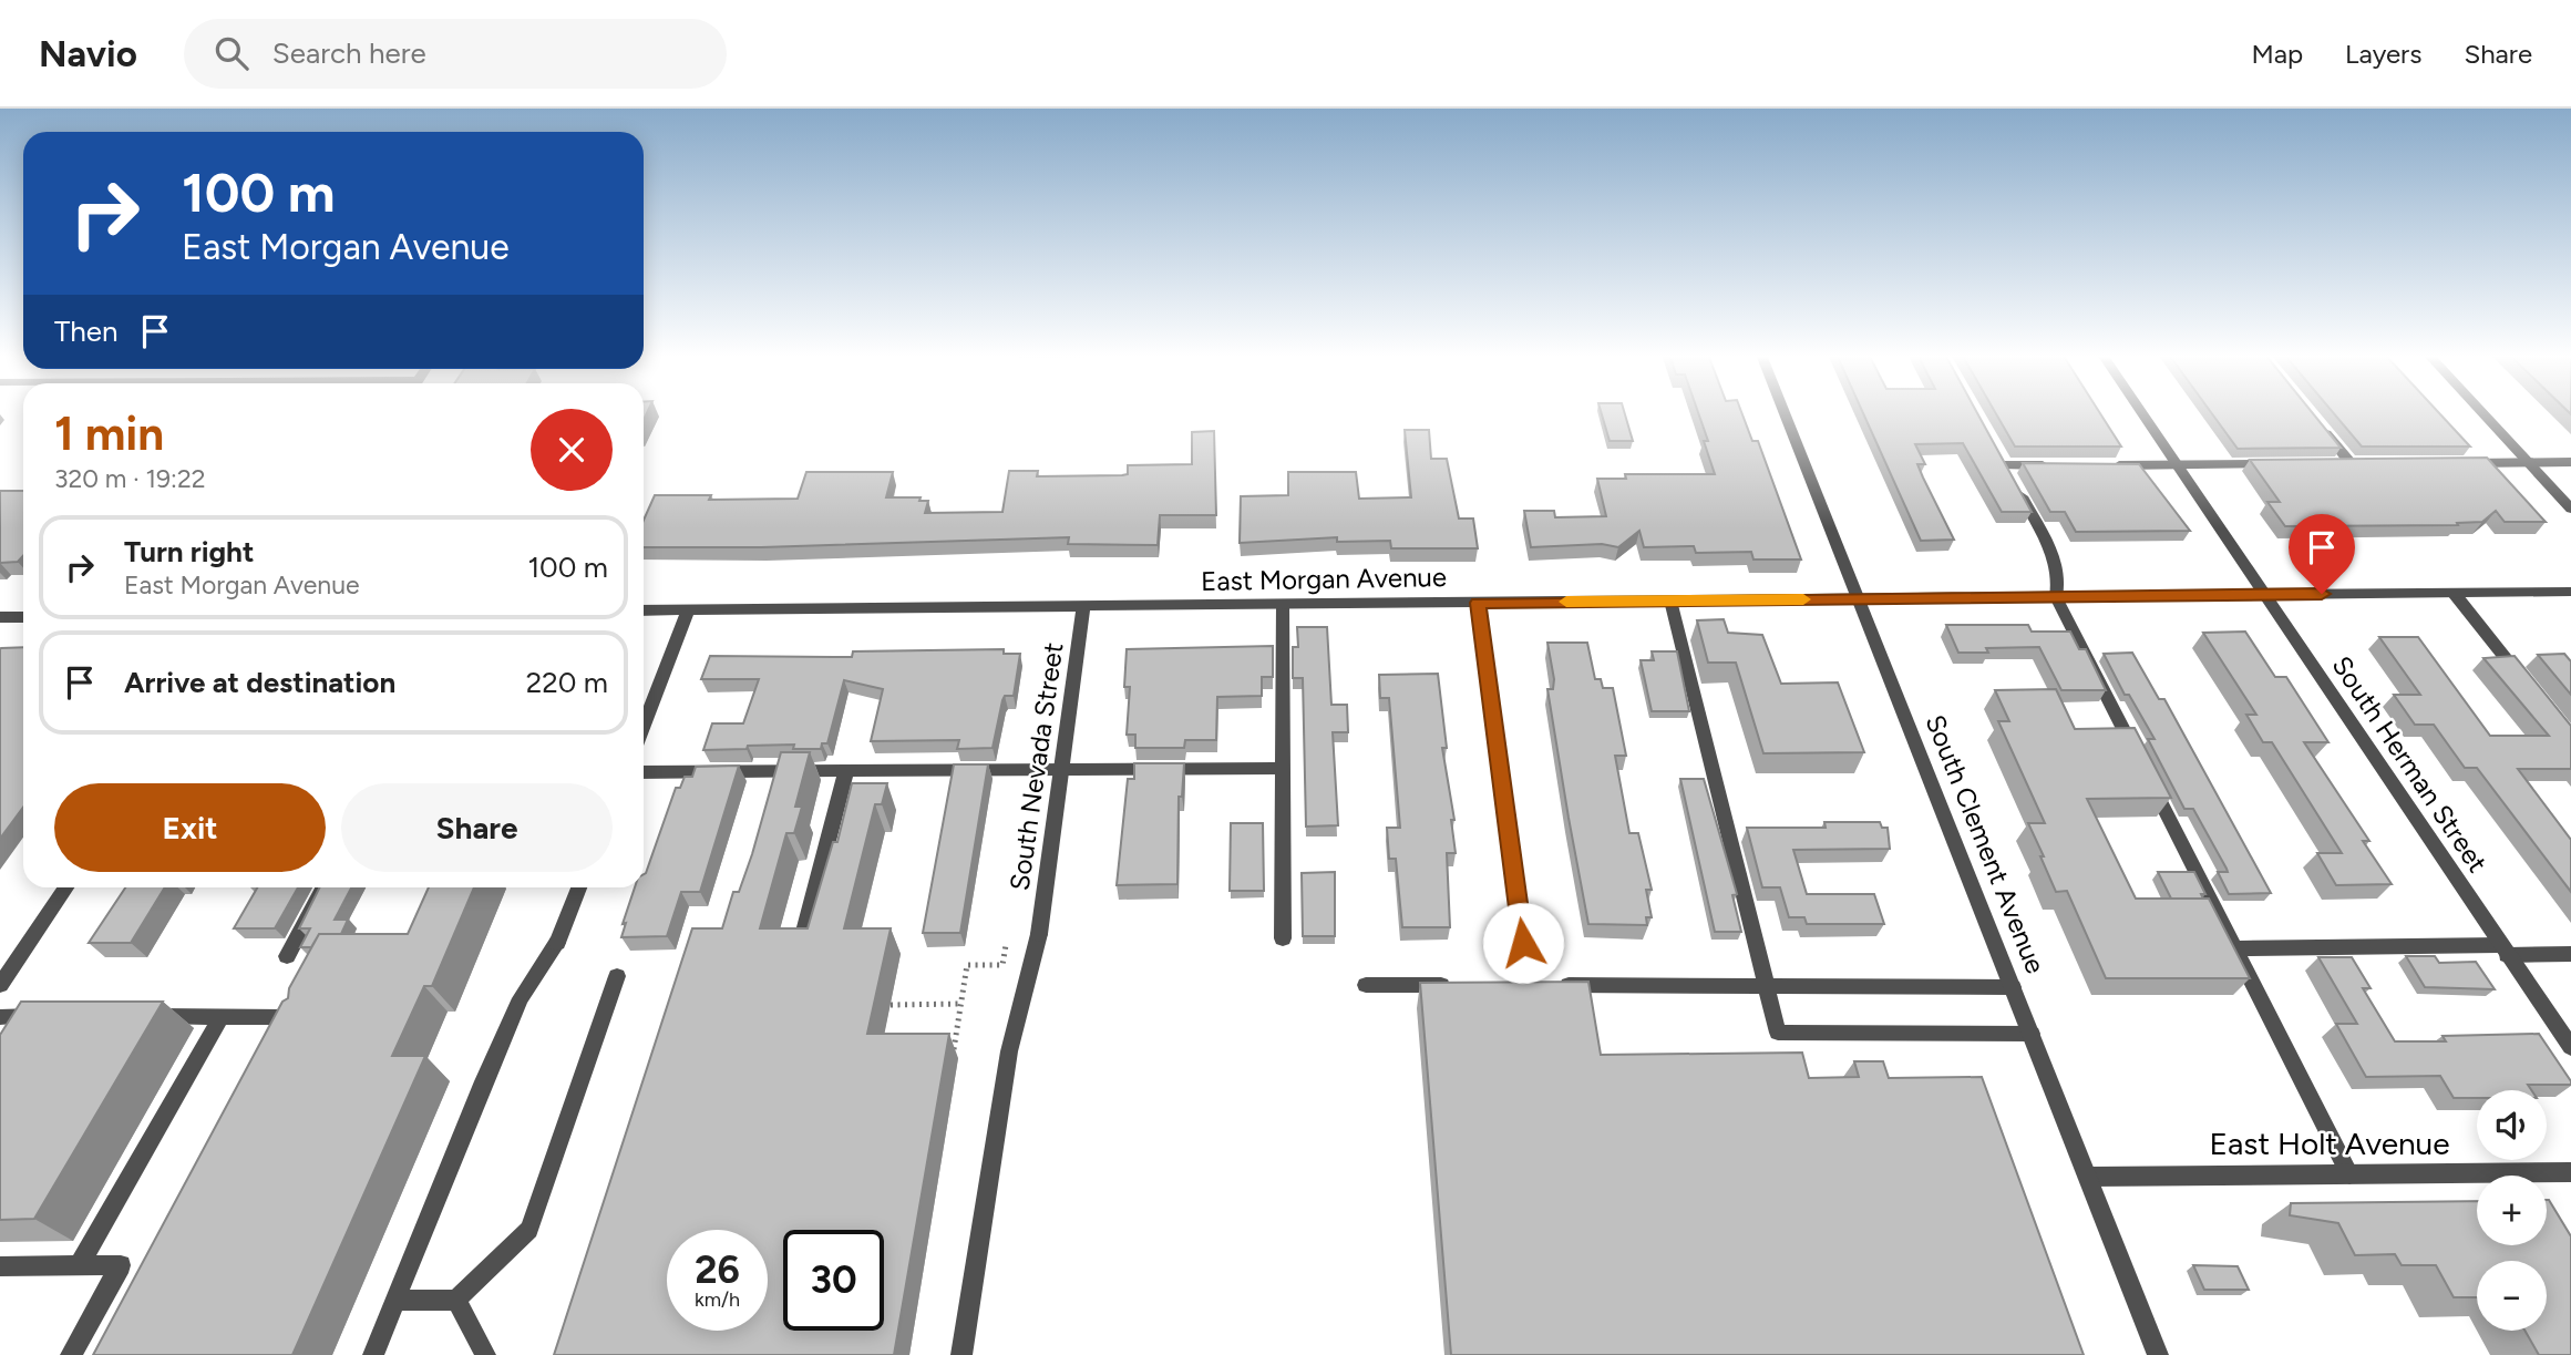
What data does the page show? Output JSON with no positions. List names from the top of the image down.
{
  "streets": {
    "street": [
      "East Morgan Avenue",
      "South Herman Street",
      "South Nevada Street",
      "South Clement Avenue",
      "East Holt Avenue"
    ]
  },
  "crossings": [
    ["East Morgan Avenue", "South Herman Street"],
    ["East Morgan Avenue", "South Nevada Street"],
    ["East Morgan Avenue", "South Clement Avenue"],
    ["South Clement Avenue", "East Holt Avenue"]
  ],
  "page": {
    "header": "Navio",
    "search": "Search here",
    "nav": ["Map", "Layers", "Share"],
    "turn": ["100 m", "East Morgan Avenue"],
    "then": "Then",
    "heading": ["1 min", "320 m · 19:22"],
    "list": [
      {
        "name": "Turn right",
        "note": "East Morgan Avenue",
        "value": "100 m"
      },
      {
        "name": "Arrive at destination",
        "value": "220 m"
      }
    ],
    "buttons": ["Exit", "Share"],
    "map_buttons": ["+", "−"],
    "speed": "26 km/h",
    "limit": "30"
  }
}
